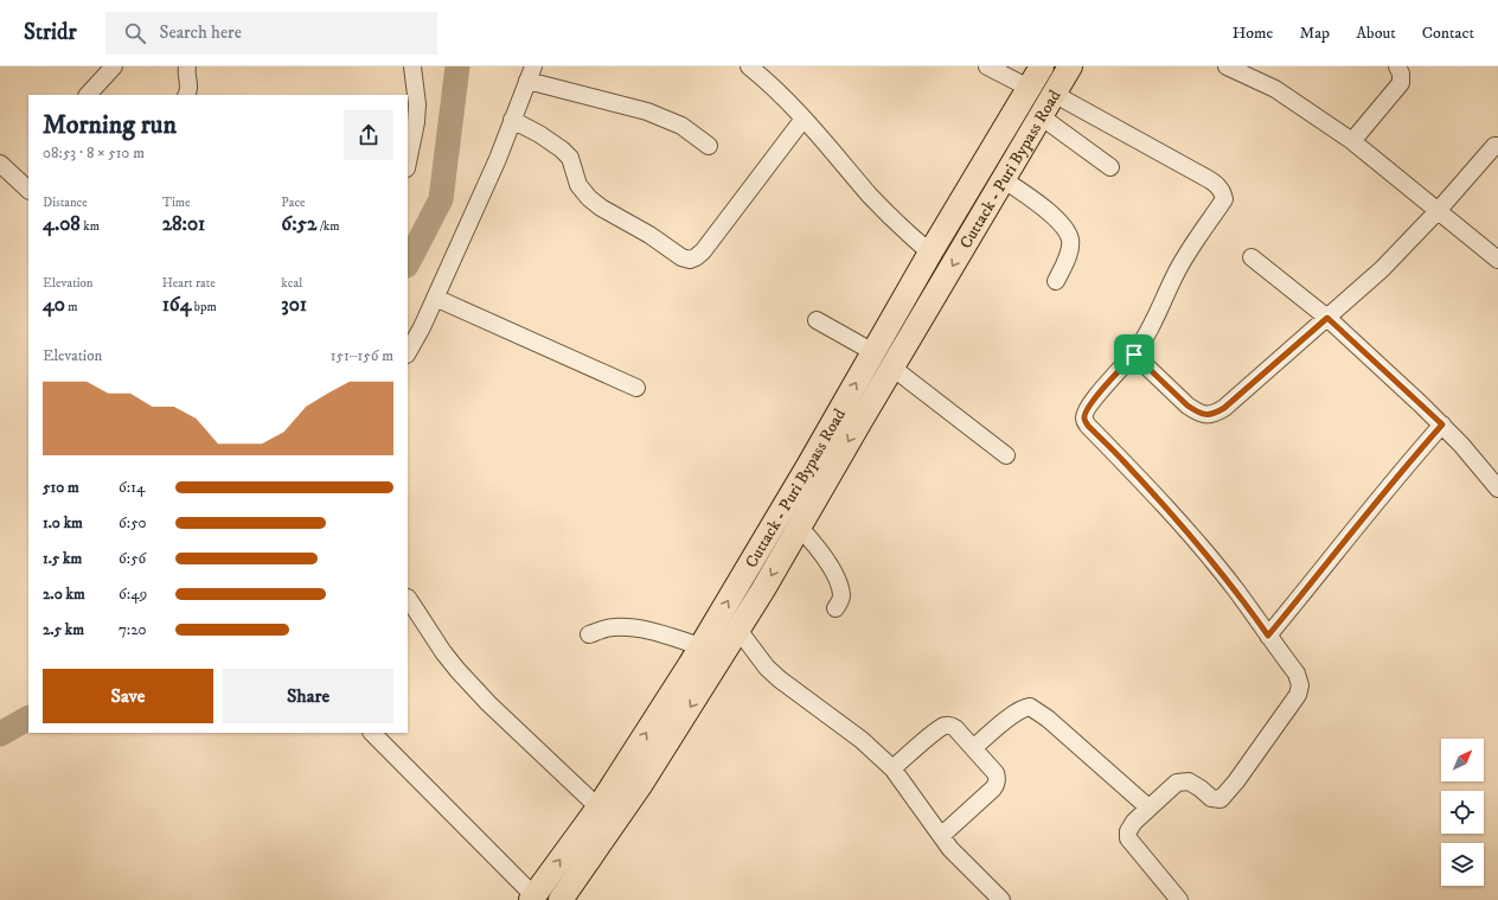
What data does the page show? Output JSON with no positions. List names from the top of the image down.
{
  "streets": {
    "highway": ["Cuttack - Puri Bypass Road"]
  },
  "north": "top right",
  "page": {
    "header": "Stridr",
    "search": "Search here",
    "nav": [
      "Home",
      "Map",
      "About",
      "Contact"
    ],
    "heading": ["Morning run", "08:53 · 8 × 510 m"],
    "stats": [
      ["Distance", "4.08 km"],
      ["Time", "28:01"],
      ["Pace", "6:52 /km"],
      ["Elevation", "40 m"],
      ["Heart rate", "164 bpm"],
      ["kcal", "301"]
    ],
    "chart": ["Elevation", "151–156 m"],
    "list": [
      {
        "name": "510 m",
        "note": "6:14"
      },
      {
        "name": "1.0 km",
        "note": "6:50"
      },
      {
        "name": "1.5 km",
        "note": "6:56"
      },
      {
        "name": "2.0 km",
        "note": "6:49"
      },
      {
        "name": "2.5 km",
        "note": "7:20"
      }
    ],
    "buttons": ["Save", "Share"]
  }
}
